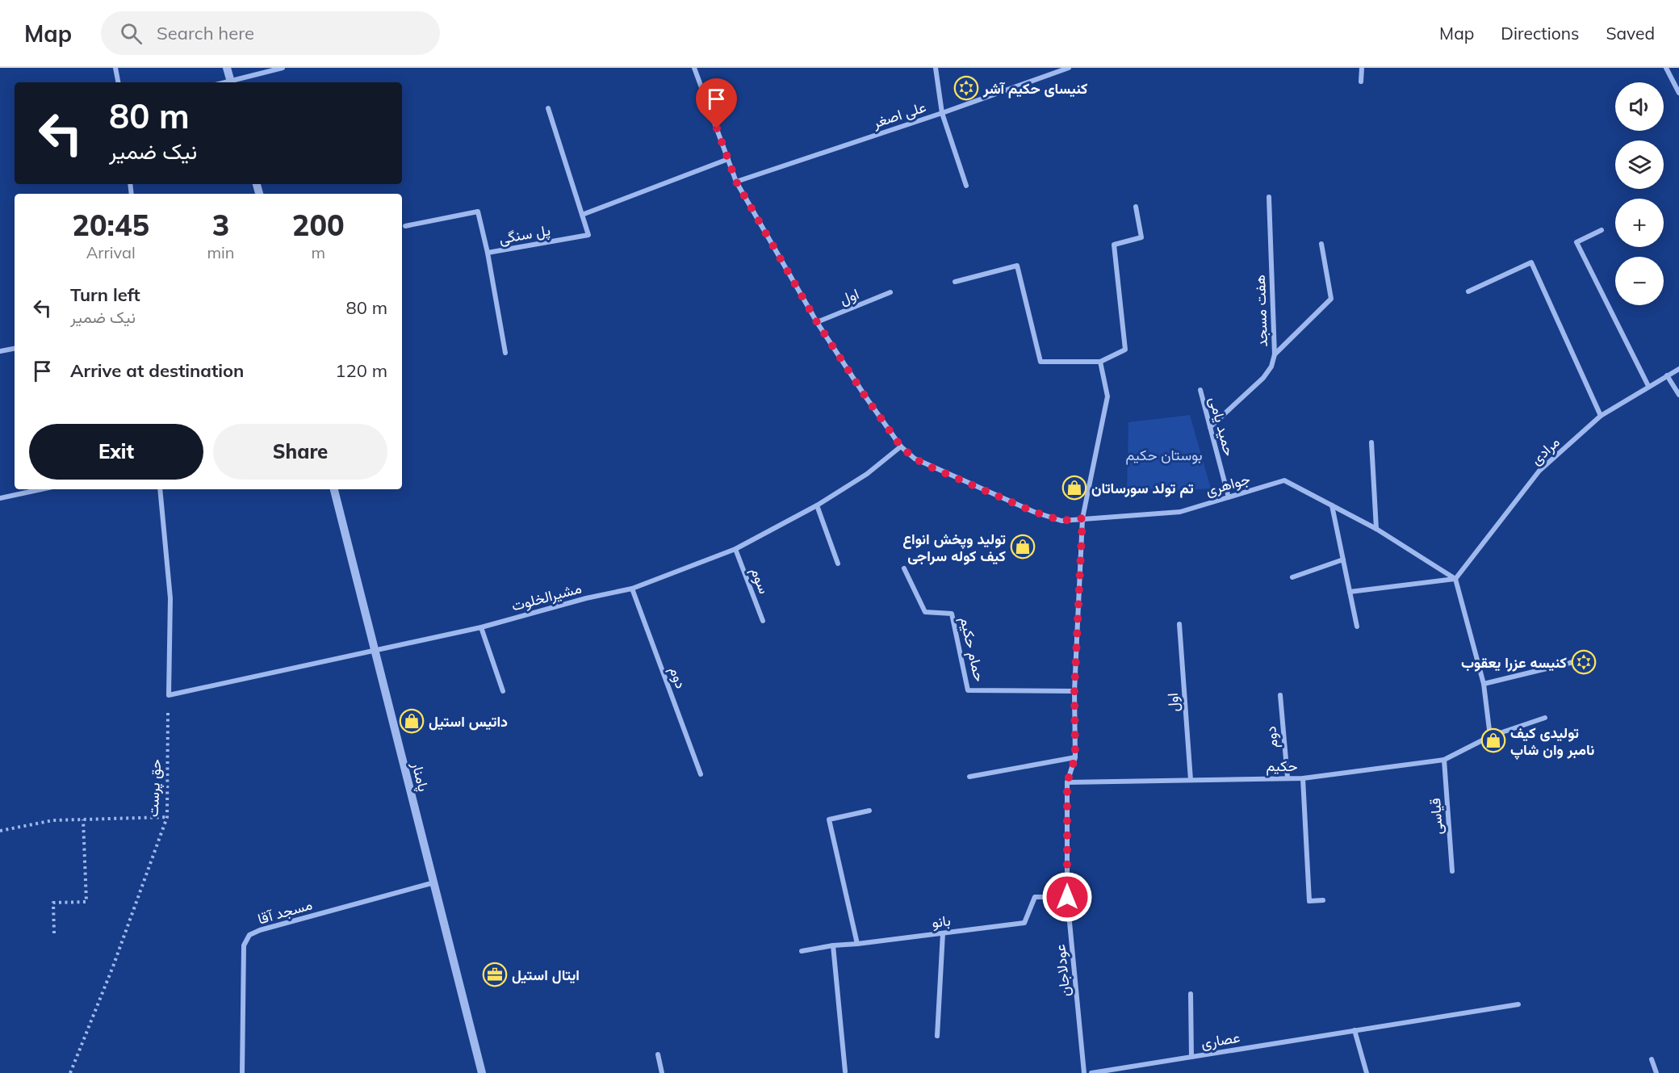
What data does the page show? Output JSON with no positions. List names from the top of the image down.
{
  "streets": {
    "street": [
      "علی اصغر",
      "پل سنگی",
      "اول",
      "هفت مسجد",
      "حمید یامی",
      "مرادی",
      "جواهری",
      "سوم",
      "مشیرالخلوت",
      "حمام حکیم",
      "دوم",
      "حکیم",
      "پامنار",
      "قیاسی",
      "مسجد آقا",
      "بانو",
      "عودلاجان",
      "عصاری"
    ],
    "path": ["حق پرست"]
  },
  "crossings": [
    ["علی اصغر", "جواهری"],
    ["اول", "جواهری"],
    ["اول", "حکیم"],
    ["هفت مسجد", "حمید یامی"],
    ["حمید یامی", "جواهری"],
    ["مرادی", "جواهری"],
    ["جواهری", "مشیرالخلوت"],
    ["جواهری", "عودلاجان"],
    ["سوم", "مشیرالخلوت"],
    ["مشیرالخلوت", "دوم"],
    ["مشیرالخلوت", "پامنار"],
    ["مشیرالخلوت", "حق پرست"],
    ["حمام حکیم", "عودلاجان"],
    ["دوم", "حکیم"],
    ["حکیم", "قیاسی"],
    ["حکیم", "عودلاجان"],
    ["پامنار", "مسجد آقا"],
    ["بانو", "عودلاجان"]
  ],
  "parks": ["بوستان حکیم"],
  "places": {
    "synagogue": ["کنیسای حکیم آشر", "کنیسه عزرا یعقوب"],
    "shop": [
      "تم تولد سورساتان",
      "تولید وپخش انواع کیف کوله سراجی",
      "داتیس استیل",
      "تولیدی کیف نامبر وان شاپ"
    ],
    "office": ["ایتال استیل"]
  },
  "page": {
    "header": "Map",
    "search": "Search here",
    "nav": ["Map", "Directions", "Saved"],
    "map_buttons": ["+", "−"],
    "turn": ["80 m", "نیک ضمیر"],
    "eta": [
      "20:45",
      "Arrival",
      "3",
      "min",
      "200",
      "m"
    ],
    "list": [
      {
        "name": "Turn left",
        "note": "نیک ضمیر",
        "value": "80 m"
      },
      {
        "name": "Arrive at destination",
        "value": "120 m"
      }
    ],
    "buttons": ["Exit", "Share"]
  }
}
